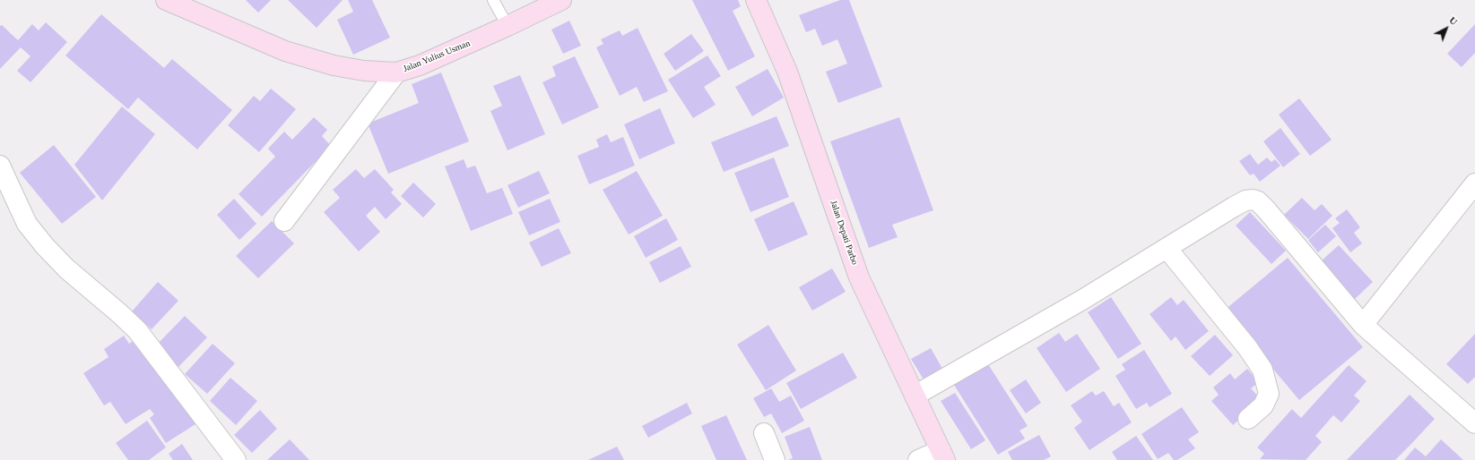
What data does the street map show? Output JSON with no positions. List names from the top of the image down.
{
  "streets": {
    "street": ["Jalan Yulius Usman", "Jalan Depati Parbo"]
  },
  "north": "top right"
}
